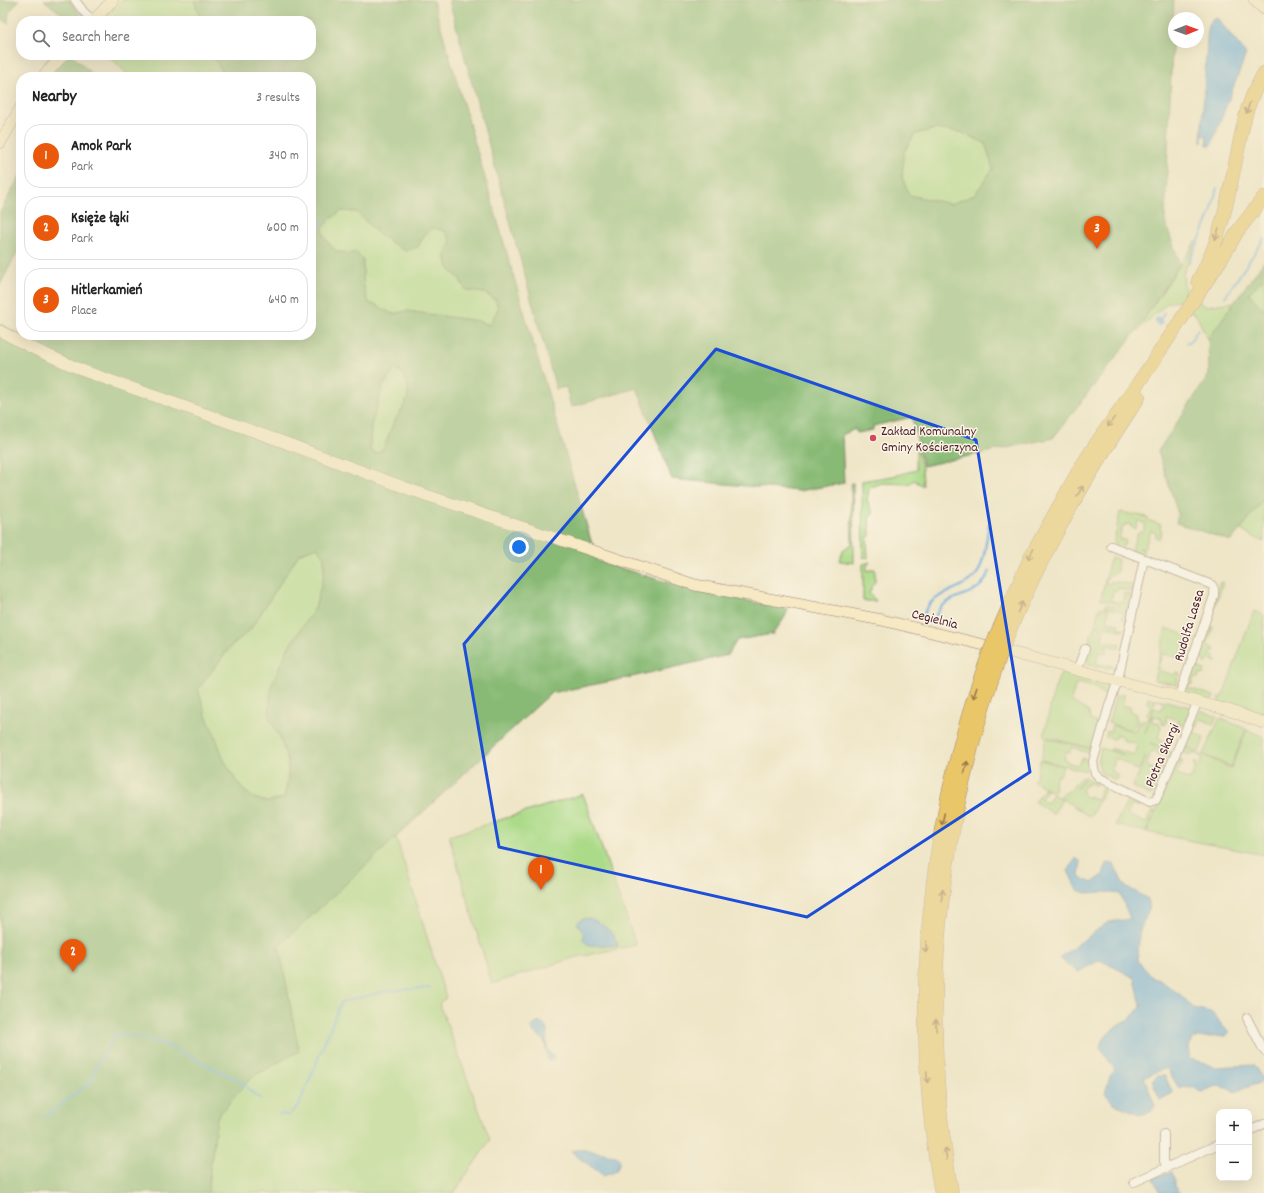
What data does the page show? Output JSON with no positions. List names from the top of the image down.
{
  "streets": {
    "street": ["Cegielnia", "Rudolfa Lassa", "Piotra Skargi"]
  },
  "crossings": [
    ["Cegielnia", "Rudolfa Lassa"],
    ["Cegielnia", "Piotra Skargi"]
  ],
  "places": ["Zakład Komunalny Gminy Kościerzyna"],
  "north": "right",
  "page": {
    "search": "Search here",
    "heading": ["Nearby", "3 results"],
    "list": [
      {
        "mark": "1",
        "name": "Amok Park",
        "note": "Park",
        "value": "340 m"
      },
      {
        "mark": "2",
        "name": "Księże łąki",
        "note": "Park",
        "value": "600 m"
      },
      {
        "mark": "3",
        "name": "Hitlerkamień",
        "note": "Place",
        "value": "640 m"
      }
    ],
    "pins": ["3", "1", "2"],
    "map_buttons": ["+", "−"]
  }
}
